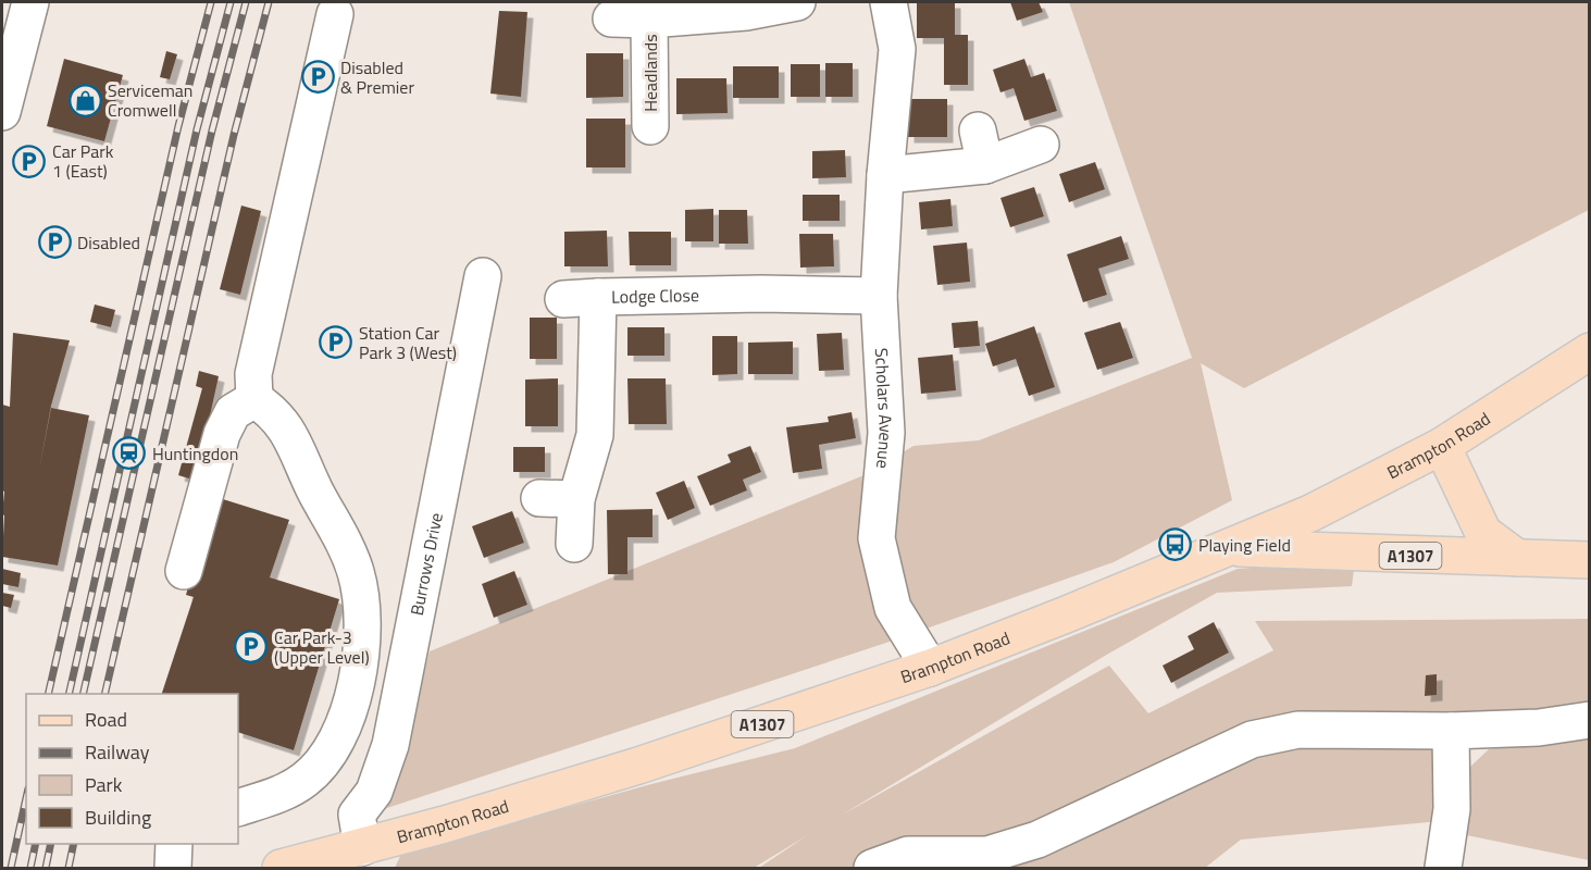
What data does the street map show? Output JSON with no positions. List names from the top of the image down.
{
  "streets": {
    "main road": ["Brampton Road", "A1307"],
    "street": [
      "Headlands",
      "Lodge Close",
      "Scholars Avenue",
      "Burrows Drive"
    ]
  },
  "crossings": [
    ["Lodge Close", "Scholars Avenue"],
    ["Scholars Avenue", "Brampton Road"],
    ["Brampton Road", "A1307"],
    ["Brampton Road", "Burrows Drive"]
  ],
  "places": {
    "parking": [
      "Disabled & Premier",
      "Car Park 1 (East)",
      "Disabled",
      "Station Car Park 3 (West)",
      "Car Park-3 (Upper Level)"
    ],
    "shop": ["Serviceman Cromwell"],
    "station": ["Huntingdon"],
    "bus stop": ["Playing Field"]
  },
  "legend": [
    "Road",
    "Railway",
    "Park",
    "Building"
  ]
}
